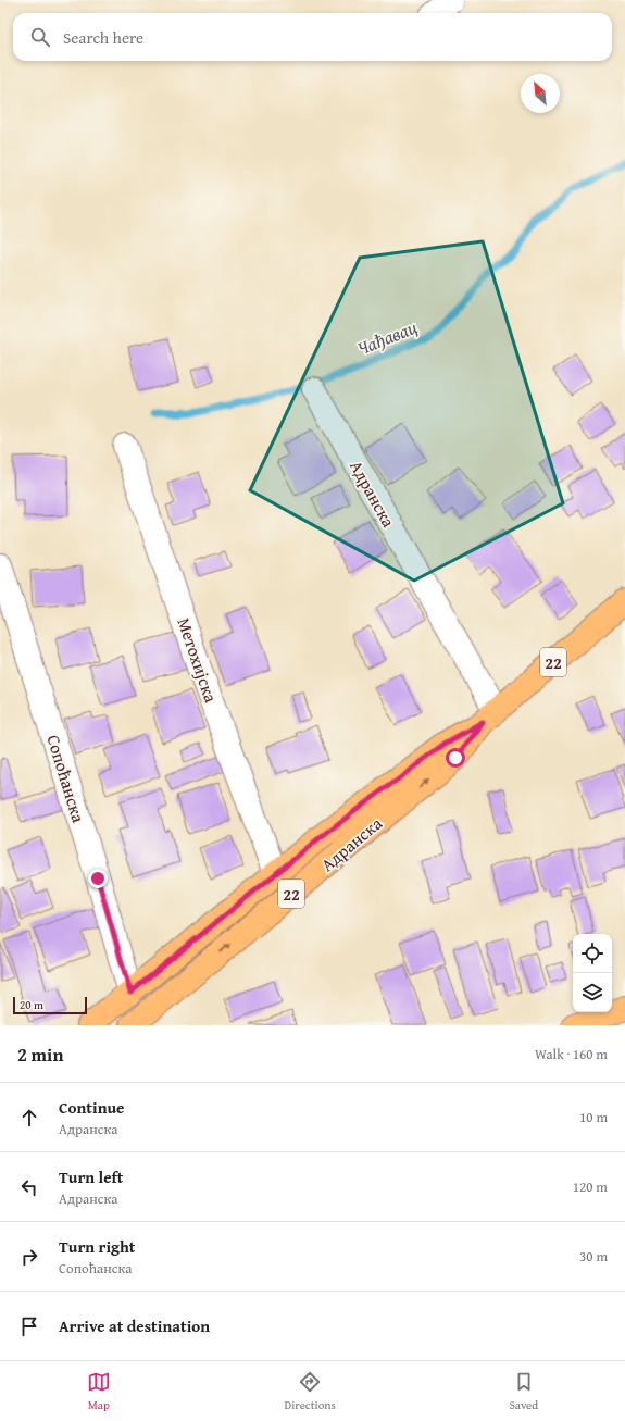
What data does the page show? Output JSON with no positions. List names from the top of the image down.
{
  "streets": {
    "main road": ["Адранска", "22"],
    "street": ["Метохијска", "Сопоћанска"]
  },
  "crossings": [
    ["Адранска", "Метохијска"],
    ["Адранска", "Сопоћанска"]
  ],
  "water": ["Чађавац"],
  "scale_bar": "20 m",
  "north": "top left",
  "page": {
    "search": "Search here",
    "scale": "20 m",
    "heading": ["2 min", "Walk · 160 m"],
    "list": [
      ["Continue", "Адранска", "10 m"],
      ["Turn left", "Адранска", "120 m"],
      ["Turn right", "Сопоћанска", "30 m"],
      "Arrive at destination"
    ],
    "nav": ["Map", "Directions", "Saved"]
  }
}
